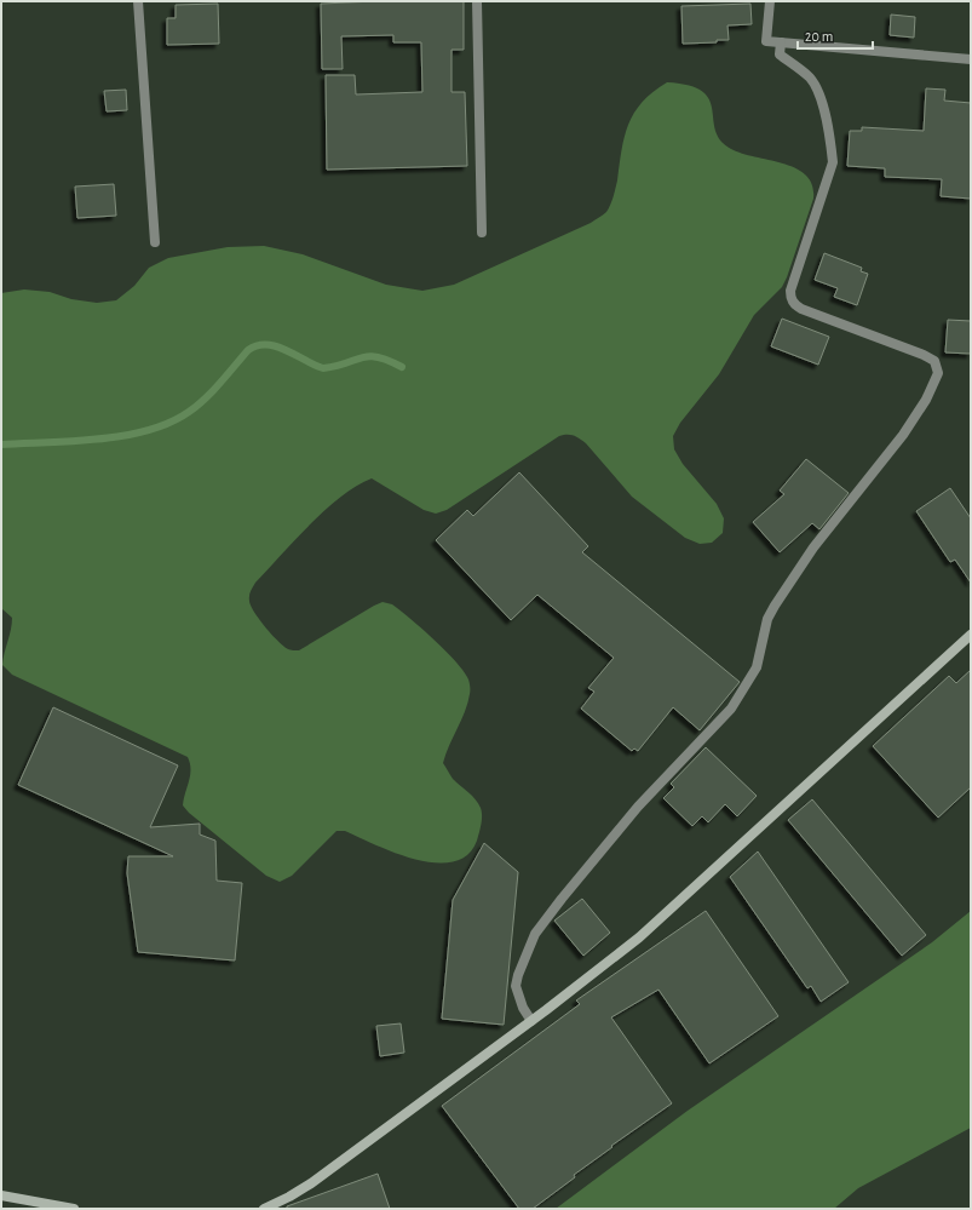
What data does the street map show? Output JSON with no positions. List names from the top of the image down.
{
  "scale_bar": "20 m"
}
